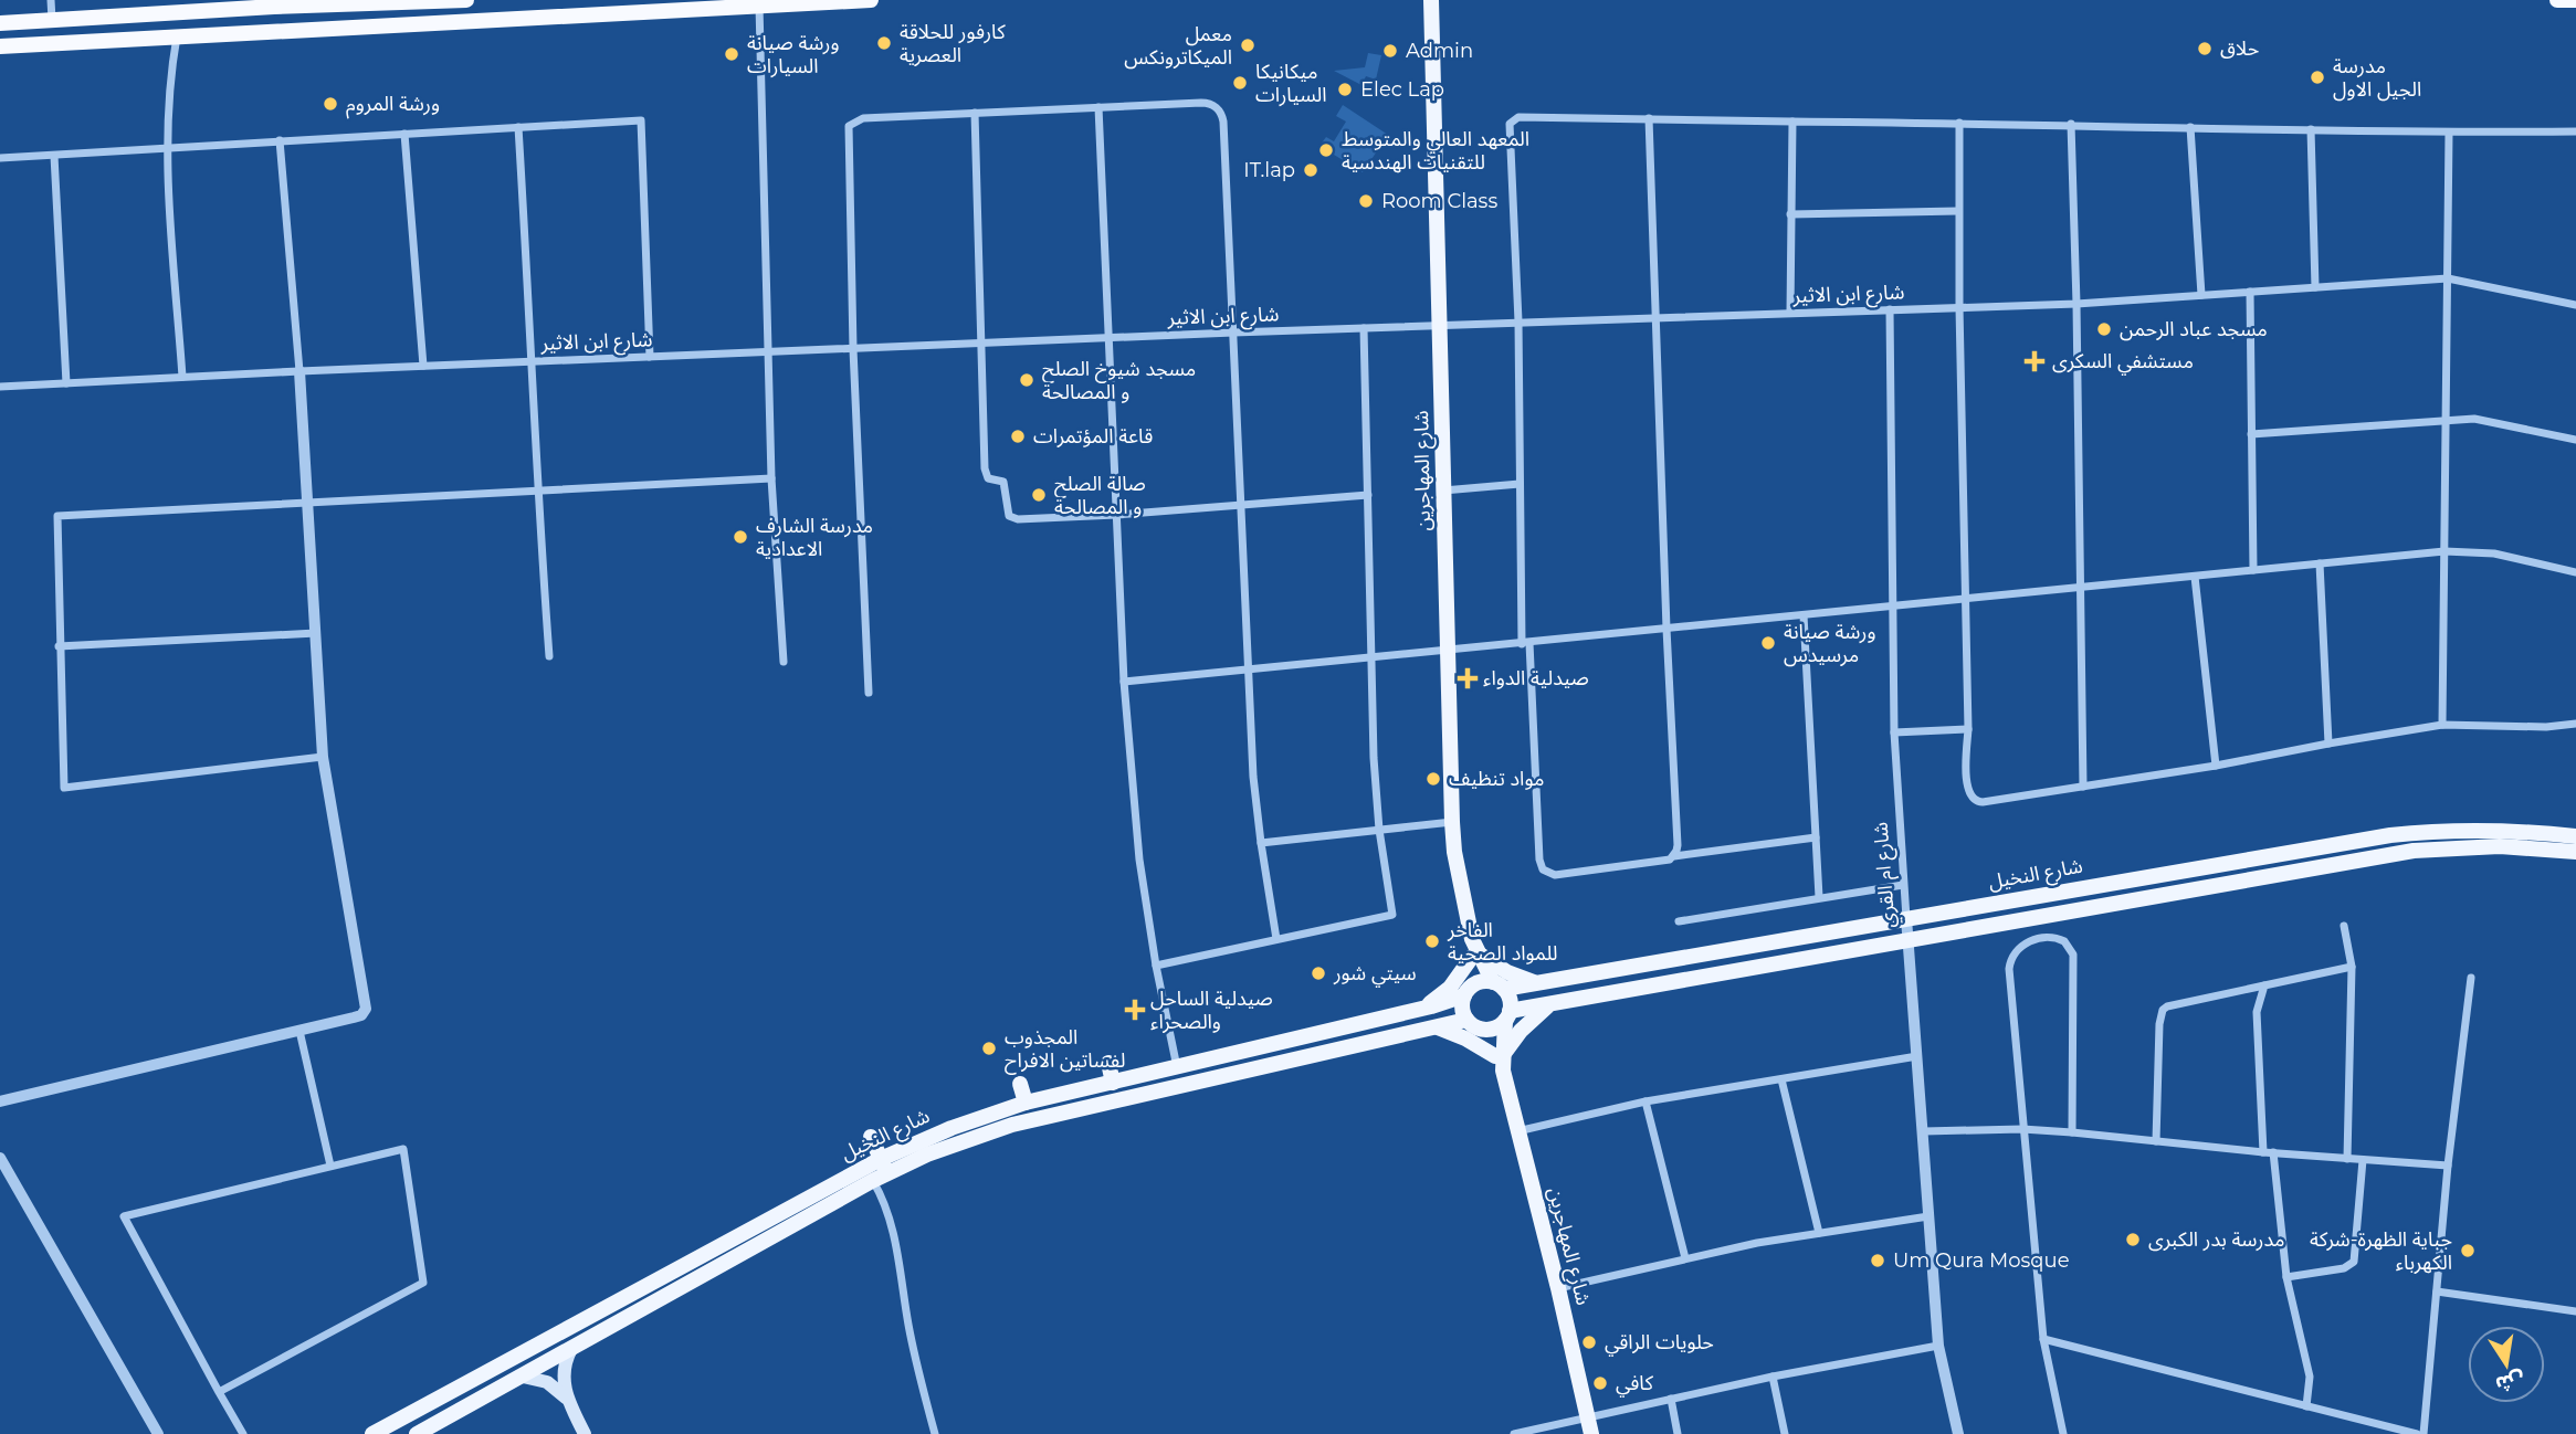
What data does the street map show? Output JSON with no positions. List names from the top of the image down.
{
  "streets": {
    "main road": ["شارع المهاجرين", "شارع النخيل"],
    "street": ["شارع ابن الاثير", "شارع ام القري"]
  },
  "crossings": [
    ["شارع ابن الاثير", "شارع المهاجرين"],
    ["شارع ابن الاثير", "شارع ام القري"],
    ["شارع المهاجرين", "شارع النخيل"],
    ["شارع النخيل", "شارع ام القري"]
  ],
  "places": {
    "other": [
      "كارفور للحلاقة العصرية",
      "معمل الميكاترونكس",
      "حلاق",
      "Admin",
      "ورشة صيانة السيارات",
      "مدرسة الجيل الاول",
      "ميكانيكا السيارات",
      "Elec Lap",
      "ورشة المروم",
      "المعهد العالي والمتوسط للتقنيات الهندسية",
      "IT.lap",
      "Room Class",
      "مسجد عباد الرحمن",
      "مسجد شيوخ الصلح و المصالحة",
      "قاعة المؤتمرات",
      "صالة الصلح و المصالحة",
      "مدرسة الشارف الاعدادية",
      "ورشة صيانة مرسيدس",
      "مواد تنظيف",
      "الفاخر للمواد الصحية",
      "سيتي شور",
      "المجذوب لفساتين الافراح",
      "مدرسة بدر الكبرى",
      "جباية الظهرة-شركة الكهرباء",
      "Um Qura Mosque",
      "حلويات الراقي",
      "كافي"
    ],
    "health": ["مستشفي السكرى", "صيدلية الدواء", "صيدلية الساحل والصحراء"]
  },
  "north": "bottom"
}
